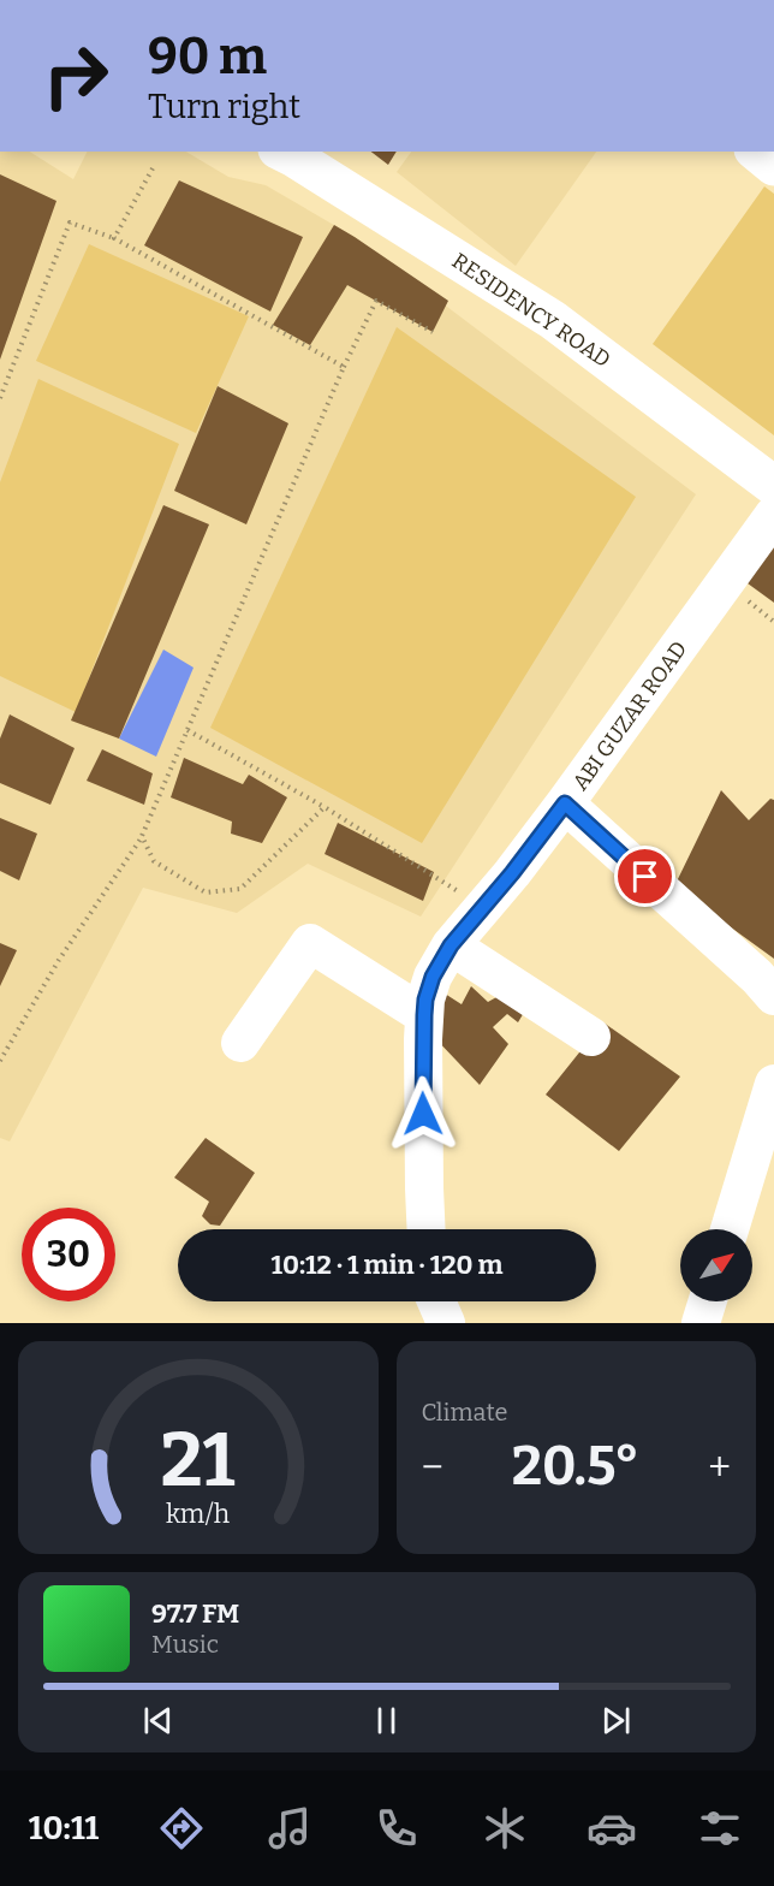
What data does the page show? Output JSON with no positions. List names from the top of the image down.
{
  "streets": {
    "main road": ["RESIDENCY ROAD"],
    "street": ["ABI GUZAR ROAD"]
  },
  "north": "top right",
  "page": {
    "turn": ["90 m", "Turn right"],
    "limit": "30",
    "trip": "10:12 · 1 min · 120 m",
    "tile": "Climate",
    "heat": ["−", "20.5°", "+"],
    "song": ["97.7 FM", "Music"],
    "tabs": "10:11",
    "gauge": ["21", "km/h"]
  }
}
